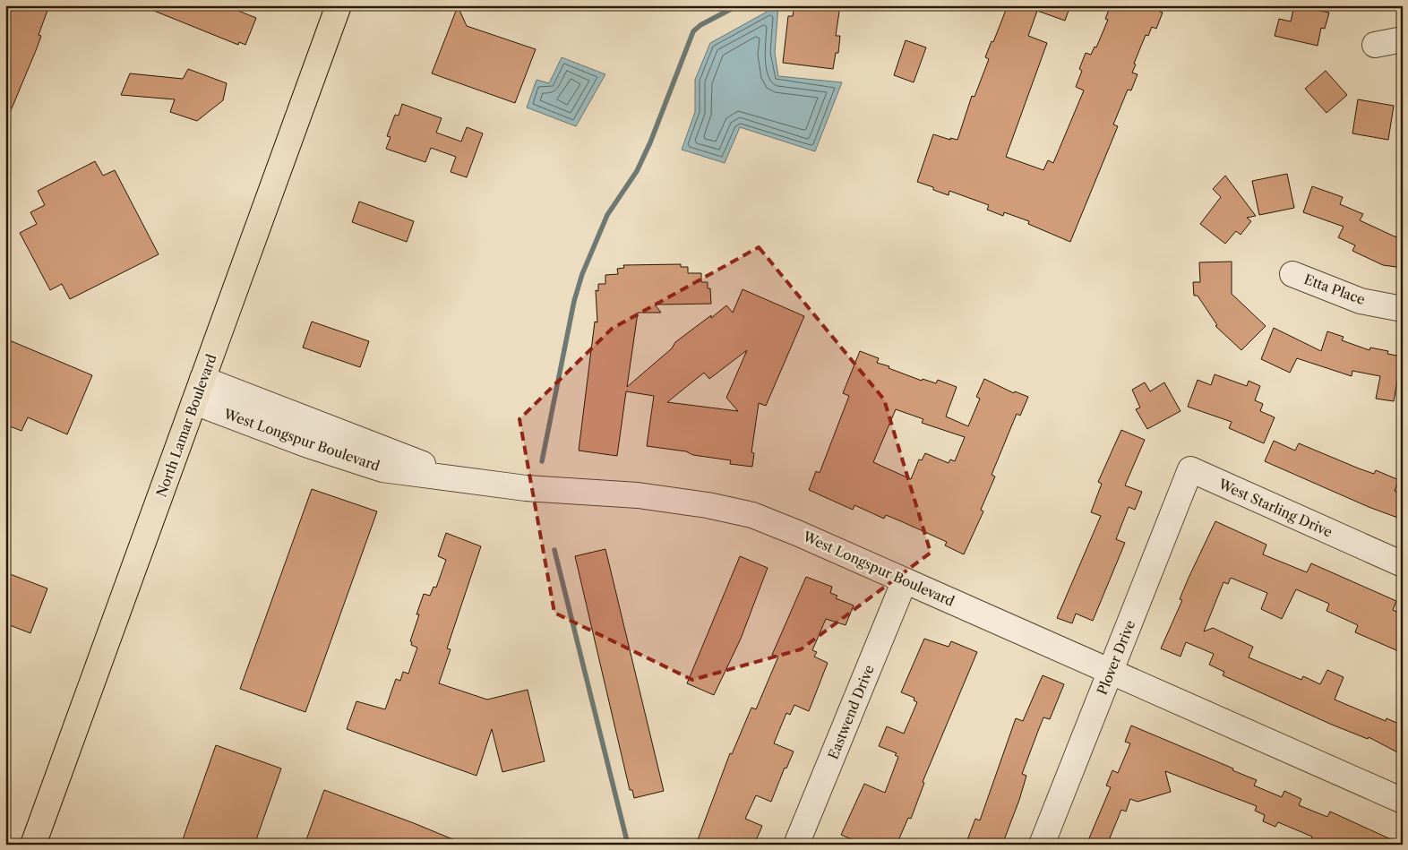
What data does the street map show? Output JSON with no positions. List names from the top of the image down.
{
  "streets": {
    "main road": ["North Lamar Boulevard"],
    "street": [
      "Etta Place",
      "West Longspur Boulevard",
      "West Starling Drive",
      "Plover Drive",
      "Eastwend Drive"
    ]
  },
  "crossings": [
    ["North Lamar Boulevard", "West Longspur Boulevard"],
    ["West Longspur Boulevard", "Plover Drive"],
    ["West Longspur Boulevard", "Eastwend Drive"],
    ["West Starling Drive", "Plover Drive"]
  ]
}
